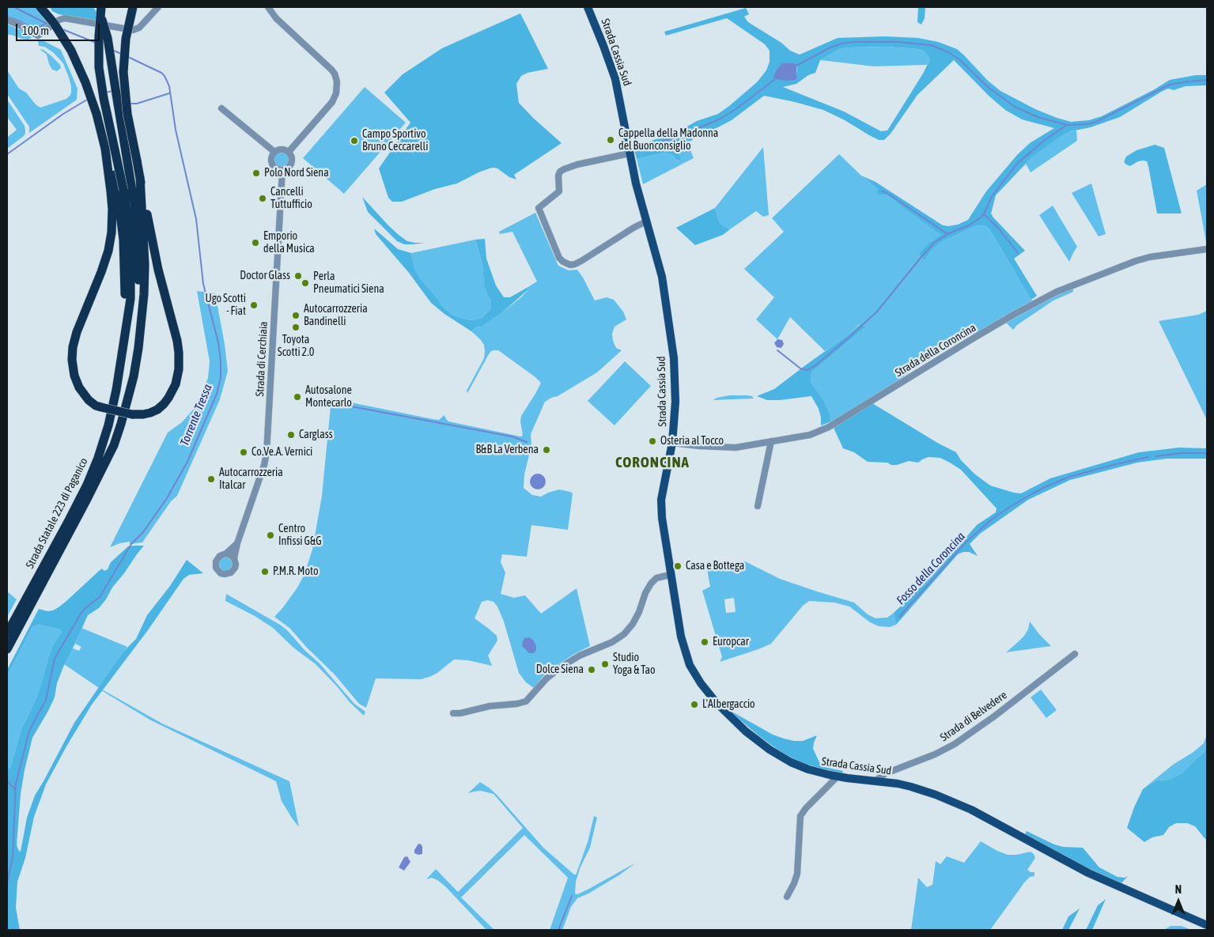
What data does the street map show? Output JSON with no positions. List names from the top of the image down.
{
  "streets": {
    "highway": ["Strada Statale 223 di Paganico"],
    "main road": ["Strada Cassia Sud"],
    "street": ["Strada della Coroncina", "Strada di Cerchiaia", "Strada di Belvedere"]
  },
  "crossings": [
    ["Strada Cassia Sud", "Strada della Coroncina"],
    ["Strada Cassia Sud", "Strada di Belvedere"]
  ],
  "districts": ["CORONCINA"],
  "water": ["Torrente Tressa", "Fosso della Coroncina"],
  "places": [
    "Cappella della Madonna del Buonconsiglio",
    "Campo Sportivo Bruno Ceccarelli",
    "Polo Nord Siena",
    "Cancelli Tuttufficio",
    "Emporio della Musica",
    "Doctor Glass",
    "Perla Pneumatici Siena",
    "Ugo Scotti - Fiat",
    "Autocarrozzeria Bandinelli",
    "Toyota Scotti 2.0",
    "Autosalone Montecarlo",
    "Carglass",
    "Osteria al Tocco",
    "B&B La Verbena",
    "Co.Ve.A. Vernici",
    "Autocarrozzeria Italcar",
    "Centro Infissi G&G",
    "Casa e Bottega",
    "P.M.R. Moto",
    "Europcar",
    "Studio Yoga & Tao",
    "Dolce Siena",
    "L'Albergaccio"
  ],
  "scale_bar": "100 m",
  "north": "top"
}
